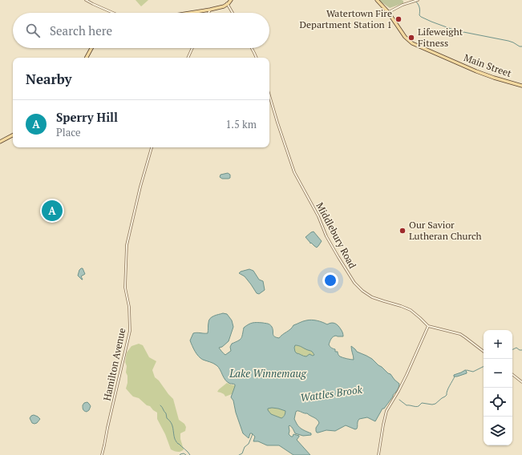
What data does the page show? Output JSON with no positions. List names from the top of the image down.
{
  "streets": {
    "main road": ["Main Street"],
    "street": ["Middlebury Road", "Hamilton Avenue"]
  },
  "water": ["Lake Winnemaug", "Wattles Brook"],
  "places": ["Watertown Fire Department Station 1", "Lifeweight Fitness", "Our Savior Lutheran Church"],
  "page": {
    "search": "Search here",
    "heading": "Nearby",
    "list": [
      {
        "mark": "A",
        "name": "Sperry Hill",
        "note": "Place",
        "value": "1.5 km"
      }
    ],
    "pins": "A",
    "map_buttons": ["+", "−"]
  }
}
